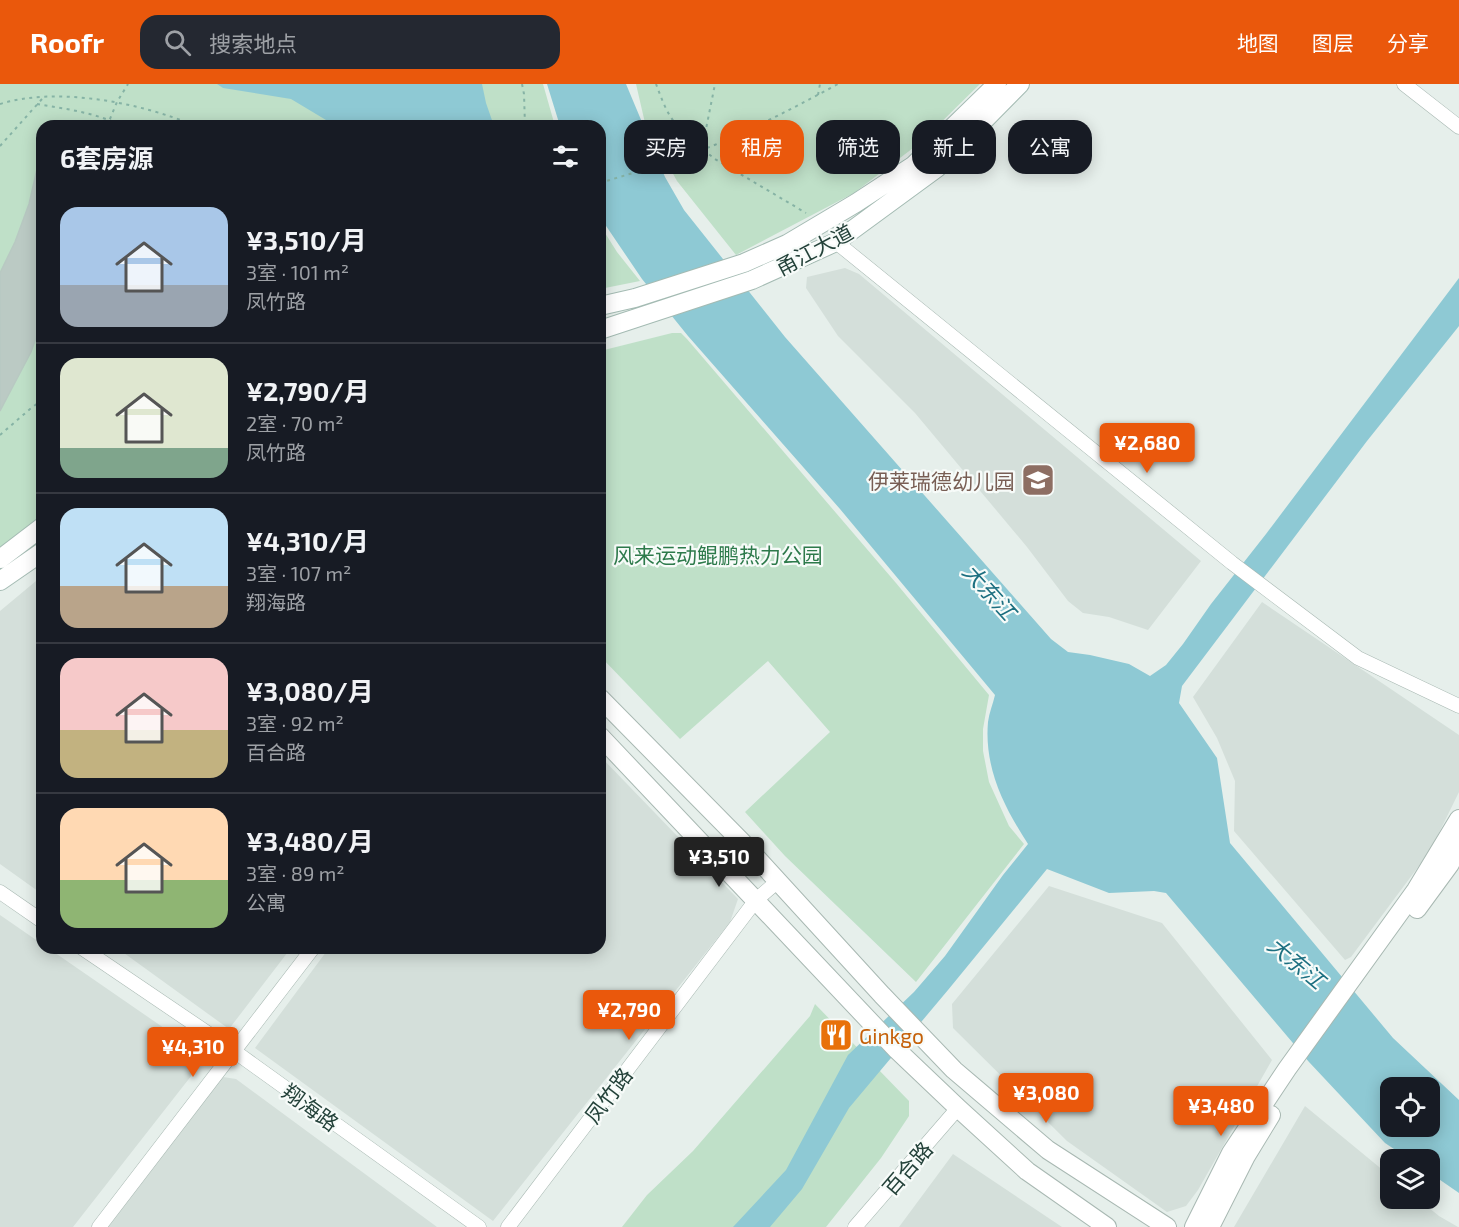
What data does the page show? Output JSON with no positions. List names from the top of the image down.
{
  "streets": {
    "street": [
      "甬江大道",
      "凤竹路",
      "翔海路",
      "百合路"
    ]
  },
  "water": ["大东江"],
  "parks": ["风来运动鲲鹏热力公园"],
  "places": {
    "school or university": ["伊莱瑞德幼儿园"],
    "restaurant": ["Ginkgo"]
  },
  "page": {
    "header": "Roofr",
    "search": "搜索地点",
    "nav": ["地图", "图层", "分享"],
    "chip": [
      "买房",
      "租房",
      "筛选",
      "新上",
      "公寓"
    ],
    "heading": "6套房源",
    "list": [
      {
        "name": "¥3,510/月",
        "note": "3室 · 101 m² · 凤竹路"
      },
      {
        "name": "¥2,790/月",
        "note": "2室 · 70 m² · 凤竹路"
      },
      {
        "name": "¥4,310/月",
        "note": "3室 · 107 m² · 翔海路"
      },
      {
        "name": "¥3,080/月",
        "note": "3室 · 92 m² · 百合路"
      },
      {
        "name": "¥3,480/月",
        "note": "3室 · 89 m² · 公寓"
      }
    ],
    "price": [
      "¥2,680",
      "¥3,510",
      "¥2,790",
      "¥4,310",
      "¥3,080",
      "¥3,480"
    ]
  }
}
